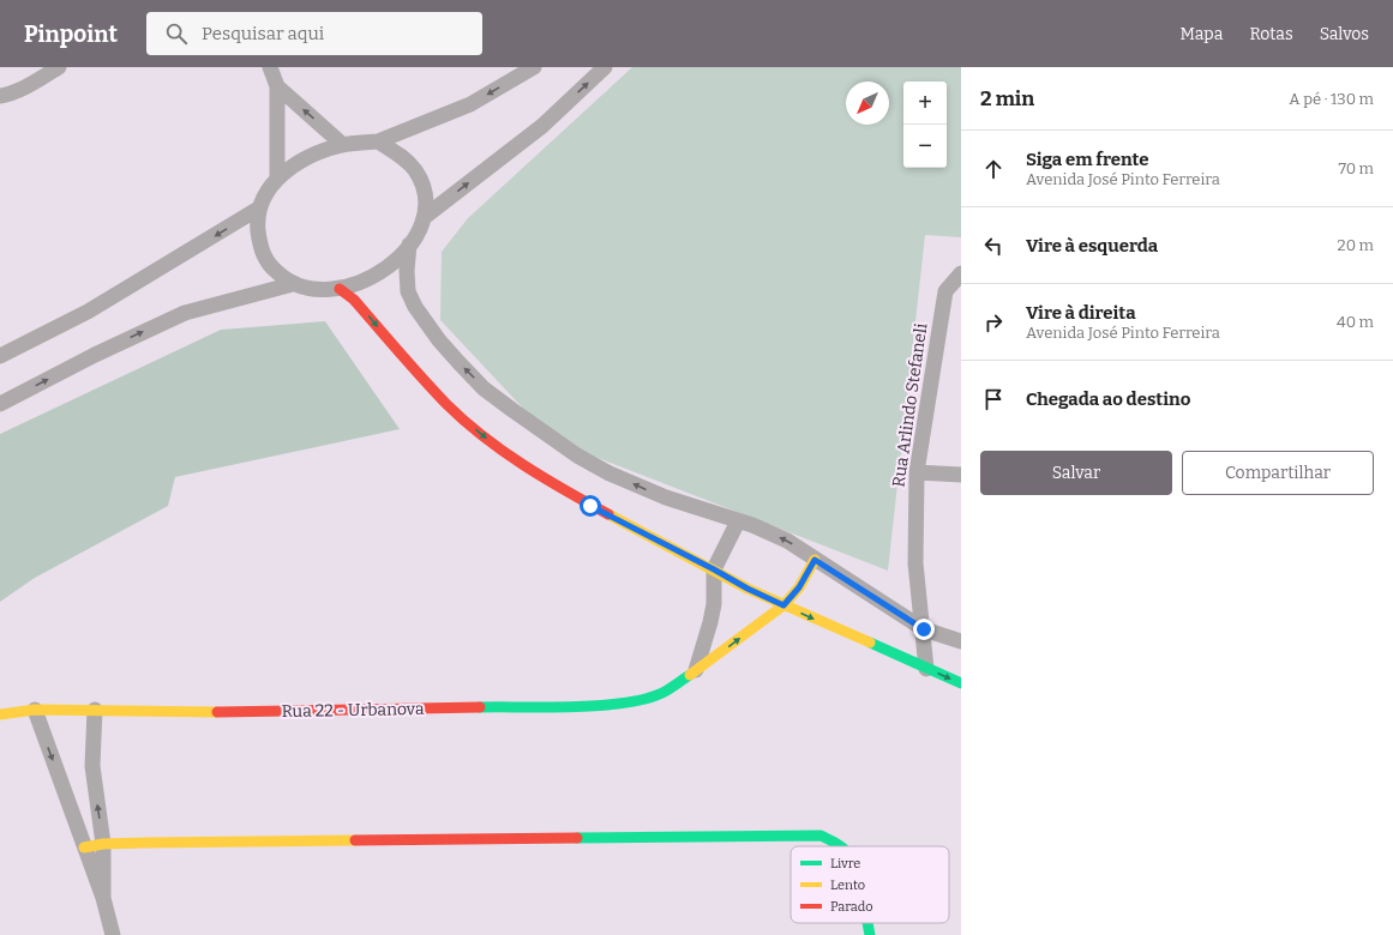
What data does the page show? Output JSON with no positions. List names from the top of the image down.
{
  "streets": {
    "street": ["Rua Arlindo Stefaneli", "Rua 22 - Urbanova"]
  },
  "legend": ["Livre", "Lento", "Parado"],
  "north": "bottom left",
  "page": {
    "header": "Pinpoint",
    "search": "Pesquisar aqui",
    "nav": ["Mapa", "Rotas", "Salvos"],
    "heading": ["2 min", "A pé · 130 m"],
    "map_buttons": ["+", "−"],
    "list": [
      ["Siga em frente", "Avenida José Pinto Ferreira", "70 m"],
      ["Vire à esquerda", "20 m"],
      ["Vire à direita", "Avenida José Pinto Ferreira", "40 m"],
      "Chegada ao destino"
    ],
    "buttons": ["Salvar", "Compartilhar"]
  }
}
